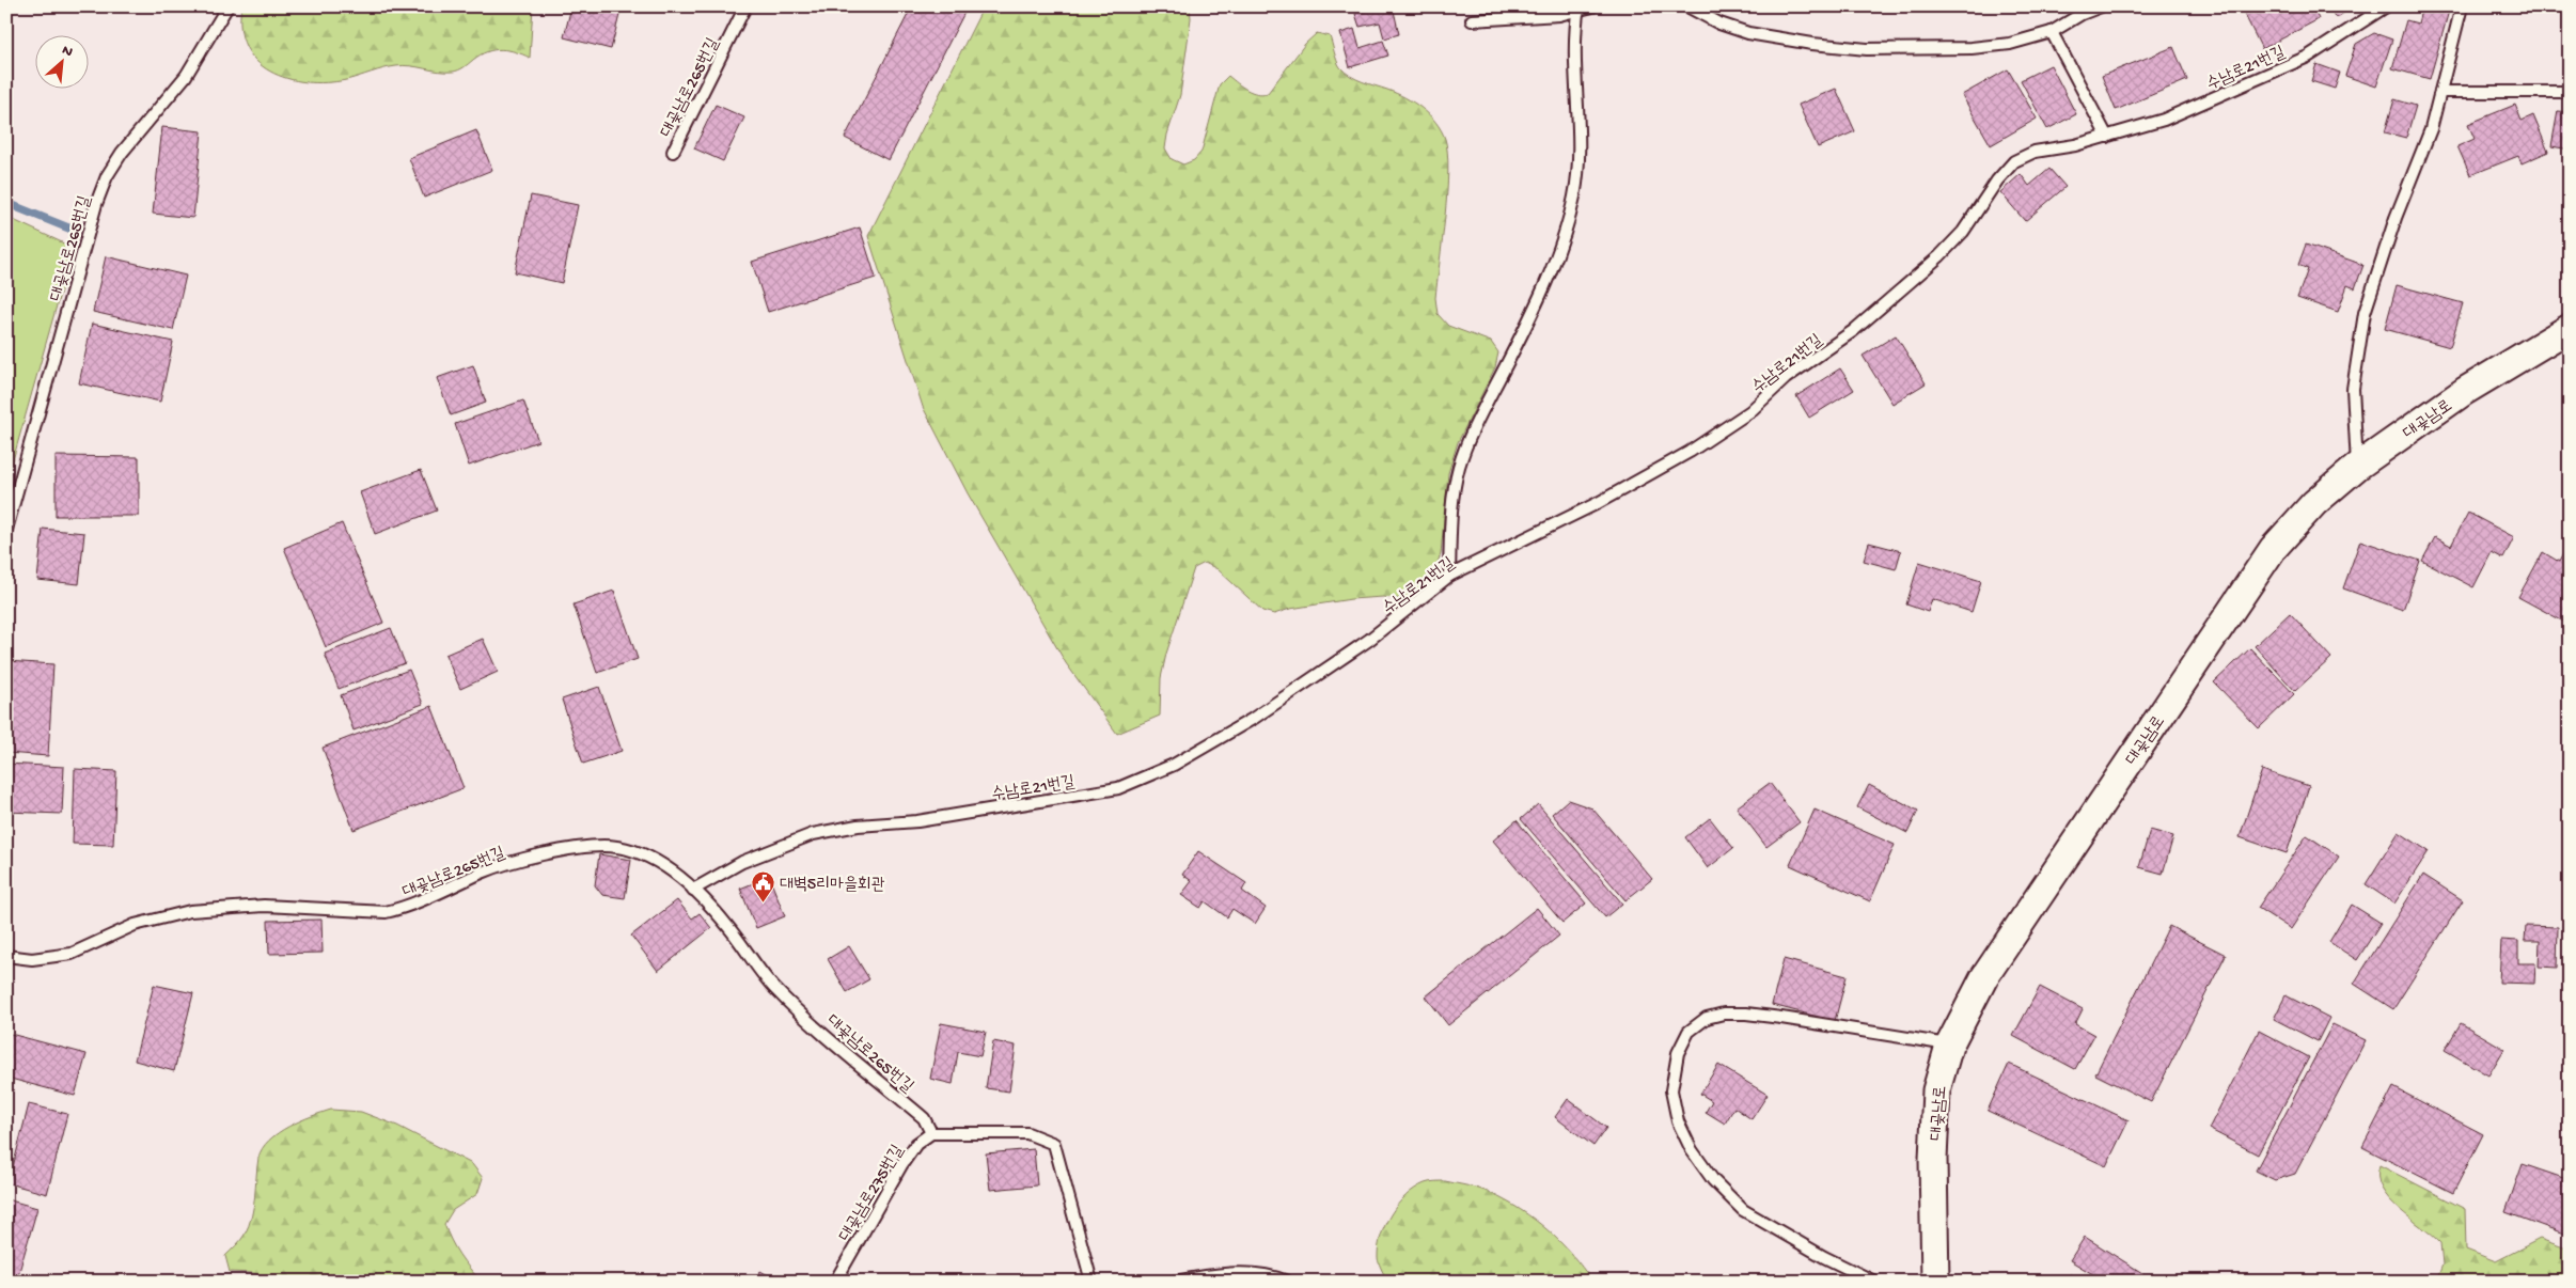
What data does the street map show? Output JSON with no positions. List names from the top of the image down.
{
  "streets": {
    "street": ["대곶남로"],
    "lane": ["수남로21번길", "대곶남로265번길", "대곶남로275번길"]
  },
  "crossings": [
    ["수남로21번길", "대곶남로265번길"],
    ["대곶남로265번길", "대곶남로275번길"]
  ],
  "places": {
    "public building": ["대벽5리마을회관"]
  },
  "north": "top right"
}
